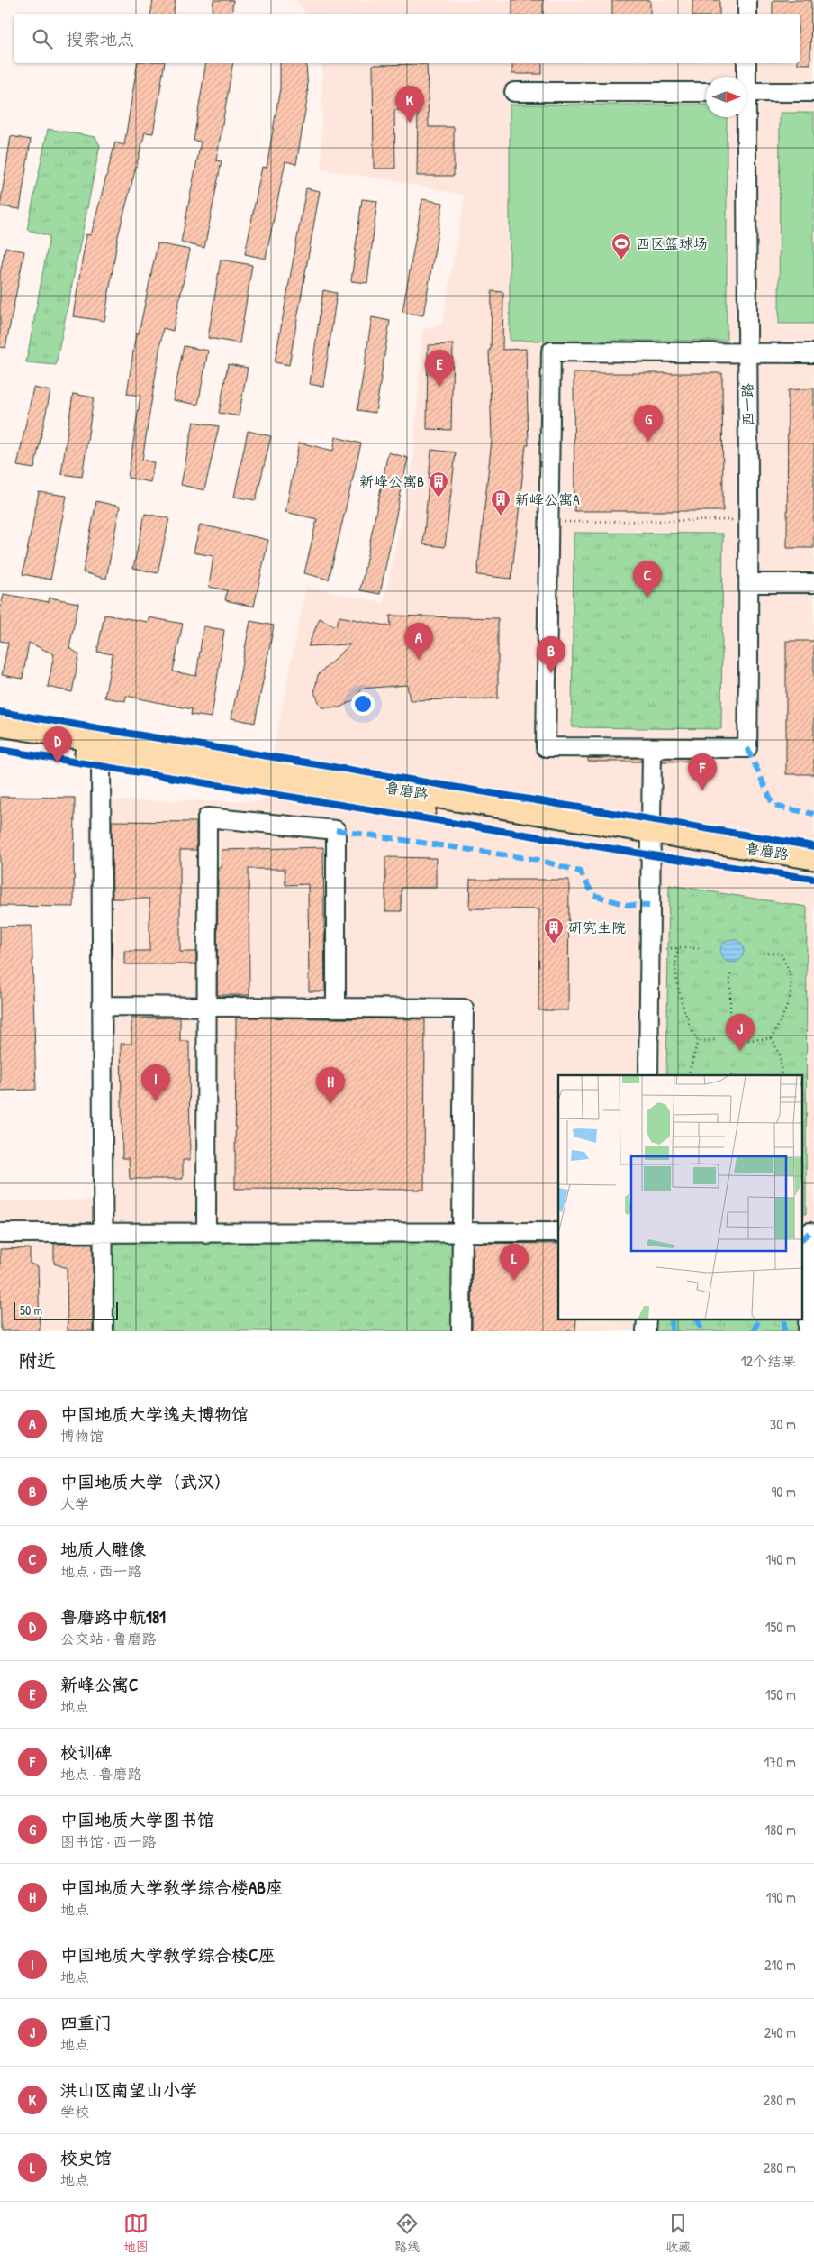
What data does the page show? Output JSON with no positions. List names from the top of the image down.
{
  "streets": {
    "main road": ["鲁磨路"],
    "street": ["西一路"]
  },
  "places": {
    "sports": ["西区篮球场"],
    "building": ["新峰公寓B", "新峰公寓A", "研究生院"]
  },
  "scale_bar": "50 m",
  "north": "right",
  "page": {
    "search": "搜索地点",
    "pins": [
      "K",
      "E",
      "G",
      "C",
      "A",
      "B",
      "D",
      "F",
      "J",
      "I",
      "H",
      "L"
    ],
    "scale": "50 m",
    "heading": ["附近", "12个结果"],
    "list": [
      {
        "mark": "A",
        "name": "中国地质大学逸夫博物馆",
        "note": "博物馆",
        "value": "30 m"
      },
      {
        "mark": "B",
        "name": "中国地质大学（武汉）",
        "note": "大学",
        "value": "90 m"
      },
      {
        "mark": "C",
        "name": "地质人雕像",
        "note": "地点 · 西一路",
        "value": "140 m"
      },
      {
        "mark": "D",
        "name": "鲁磨路中航181",
        "note": "公交站 · 鲁磨路",
        "value": "150 m"
      },
      {
        "mark": "E",
        "name": "新峰公寓C",
        "note": "地点",
        "value": "150 m"
      },
      {
        "mark": "F",
        "name": "校训碑",
        "note": "地点 · 鲁磨路",
        "value": "170 m"
      },
      {
        "mark": "G",
        "name": "中国地质大学图书馆",
        "note": "图书馆 · 西一路",
        "value": "180 m"
      },
      {
        "mark": "H",
        "name": "中国地质大学教学综合楼AB座",
        "note": "地点",
        "value": "190 m"
      },
      {
        "mark": "I",
        "name": "中国地质大学教学综合楼C座",
        "note": "地点",
        "value": "210 m"
      },
      {
        "mark": "J",
        "name": "四重门",
        "note": "地点",
        "value": "240 m"
      },
      {
        "mark": "K",
        "name": "洪山区南望山小学",
        "note": "学校",
        "value": "280 m"
      },
      {
        "mark": "L",
        "name": "校史馆",
        "note": "地点",
        "value": "280 m"
      }
    ],
    "nav": ["地图", "路线", "收藏"]
  }
}
